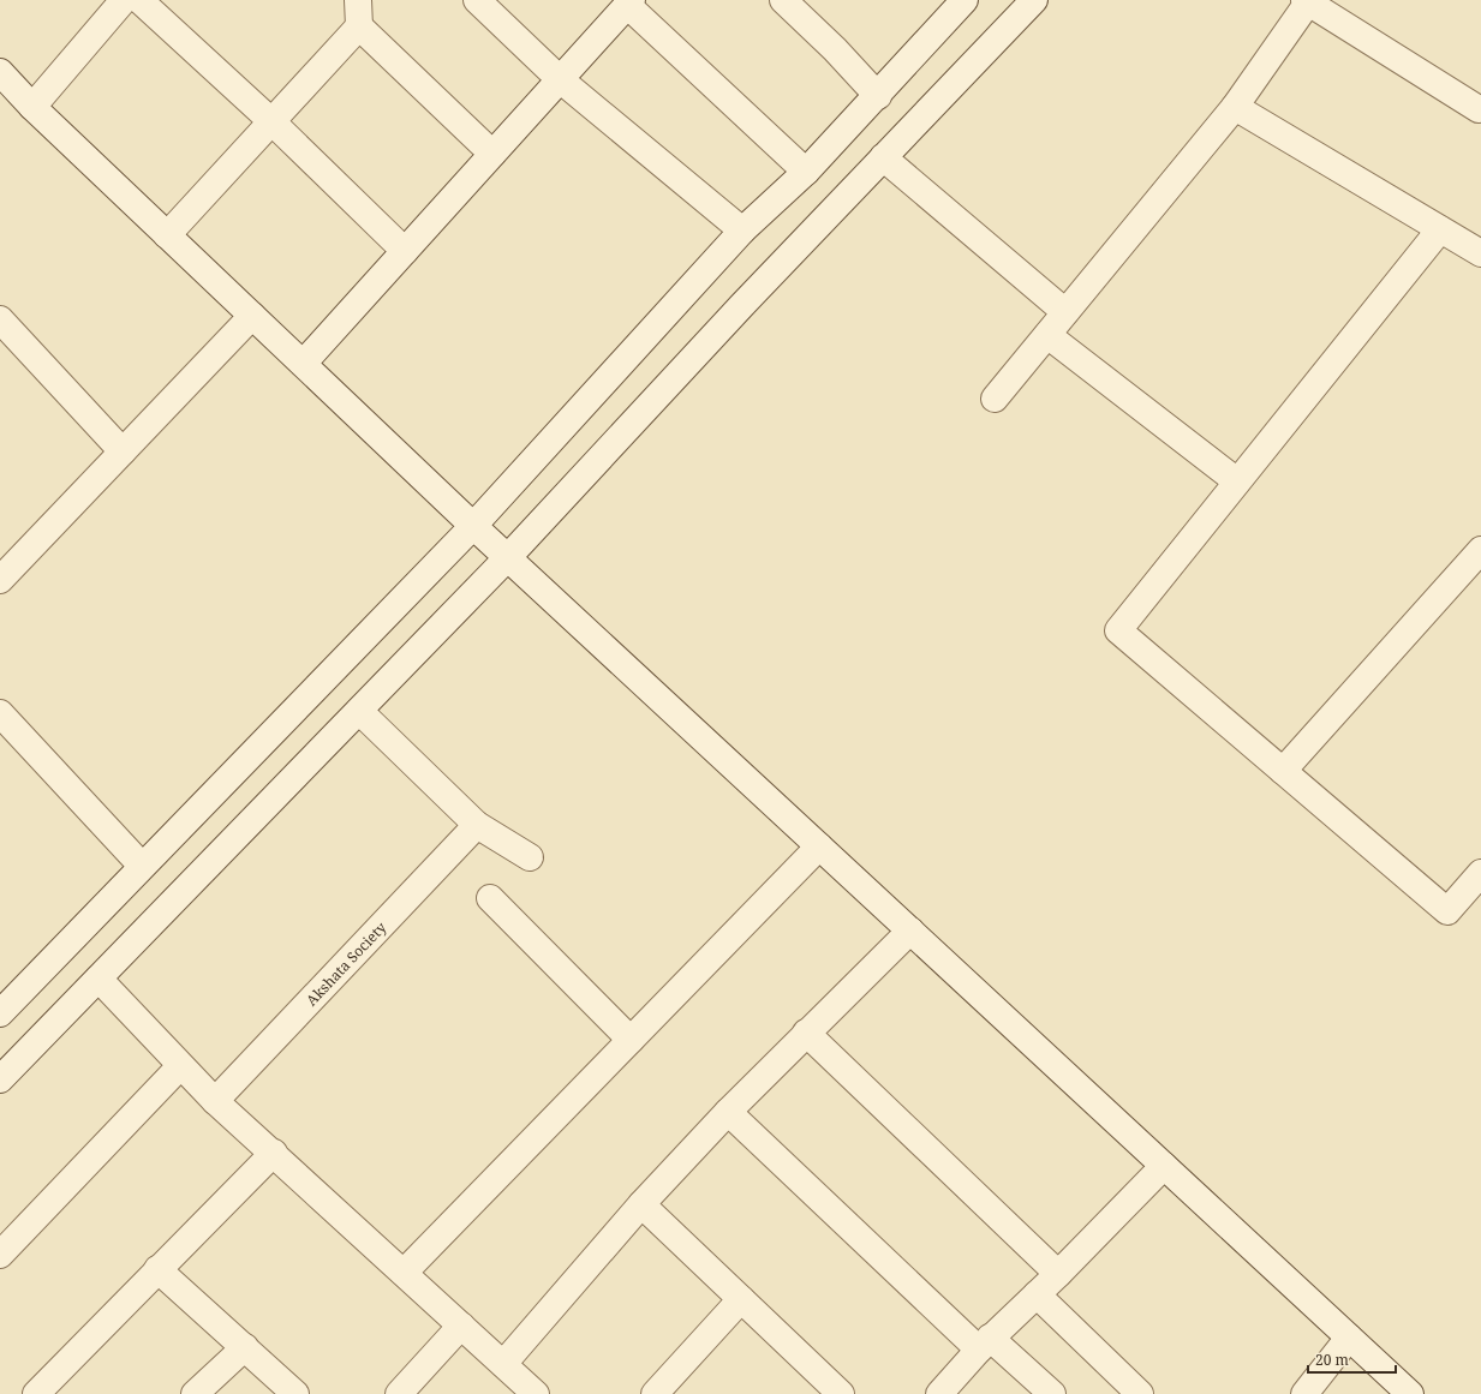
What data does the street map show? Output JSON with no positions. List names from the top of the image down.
{
  "streets": {
    "street": ["Akshata Society"]
  },
  "scale_bar": "20 m"
}
